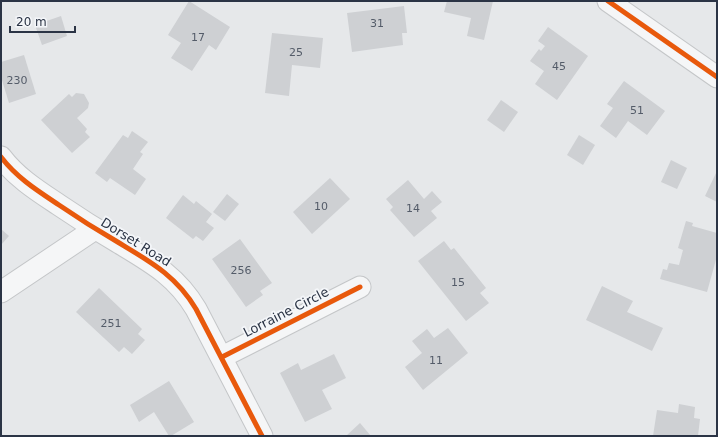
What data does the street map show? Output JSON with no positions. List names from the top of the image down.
{
  "streets": {
    "street": ["Dorset Road", "Lorraine Circle"]
  },
  "crossings": [
    ["Dorset Road", "Lorraine Circle"]
  ],
  "house_numbers": [
    "31",
    "17",
    "25",
    "45",
    "230",
    "51",
    "10",
    "14",
    "256",
    "15",
    "251",
    "11"
  ],
  "scale_bar": "20 m"
}
